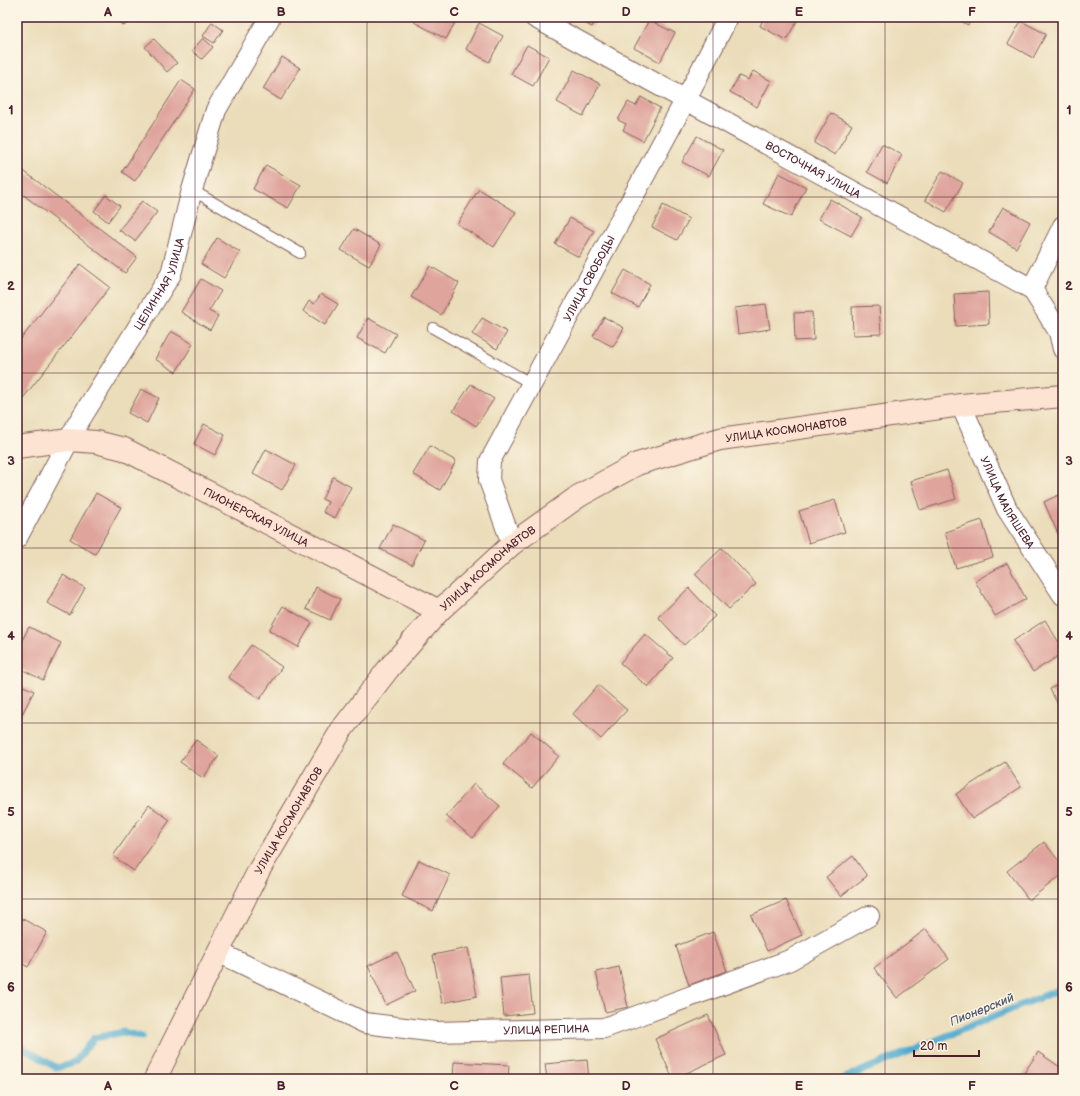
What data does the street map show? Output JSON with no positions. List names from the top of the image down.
{
  "streets": {
    "main road": ["УЛИЦА КОСМОНАВТОВ", "ПИОНЕРСКАЯ УЛИЦА"],
    "street": [
      "ВОСТОЧНАЯ УЛИЦА",
      "УЛИЦА СВОБОДЫ",
      "ЦЕЛИННАЯ УЛИЦА",
      "УЛИЦА МАЛЯШЕВА",
      "УЛИЦА РЕПИНА"
    ]
  },
  "crossings": [
    ["ВОСТОЧНАЯ УЛИЦА", "УЛИЦА СВОБОДЫ"],
    ["УЛИЦА СВОБОДЫ", "УЛИЦА КОСМОНАВТОВ"],
    ["ЦЕЛИННАЯ УЛИЦА", "ПИОНЕРСКАЯ УЛИЦА"],
    ["УЛИЦА КОСМОНАВТОВ", "УЛИЦА МАЛЯШЕВА"],
    ["УЛИЦА КОСМОНАВТОВ", "ПИОНЕРСКАЯ УЛИЦА"],
    ["УЛИЦА КОСМОНАВТОВ", "УЛИЦА РЕПИНА"]
  ],
  "water": ["Пионерский"],
  "scale_bar": "20 m",
  "grid": {
    "columns": [
      "A",
      "B",
      "C",
      "D",
      "E",
      "F"
    ],
    "rows": [
      "1",
      "2",
      "3",
      "4",
      "5",
      "6"
    ]
  }
}
